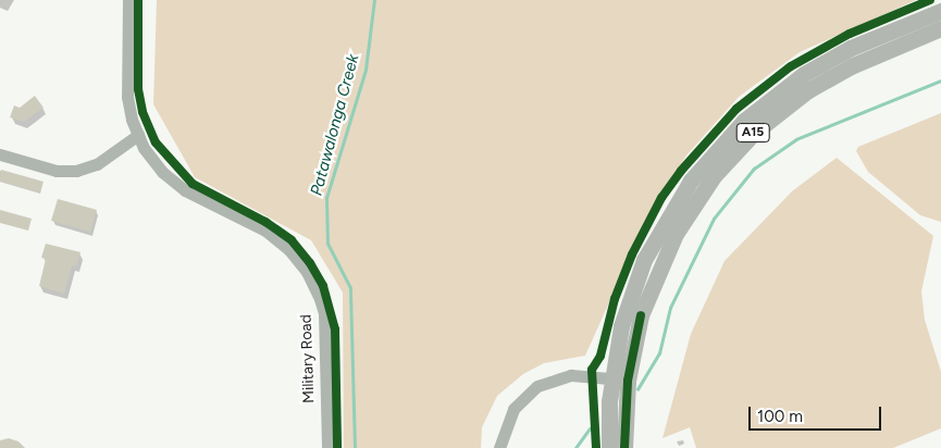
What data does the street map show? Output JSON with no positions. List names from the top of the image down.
{
  "streets": {
    "main road": ["A15"],
    "street": ["Military Road"]
  },
  "water": ["Patawalonga Creek"],
  "scale_bar": "100 m"
}
